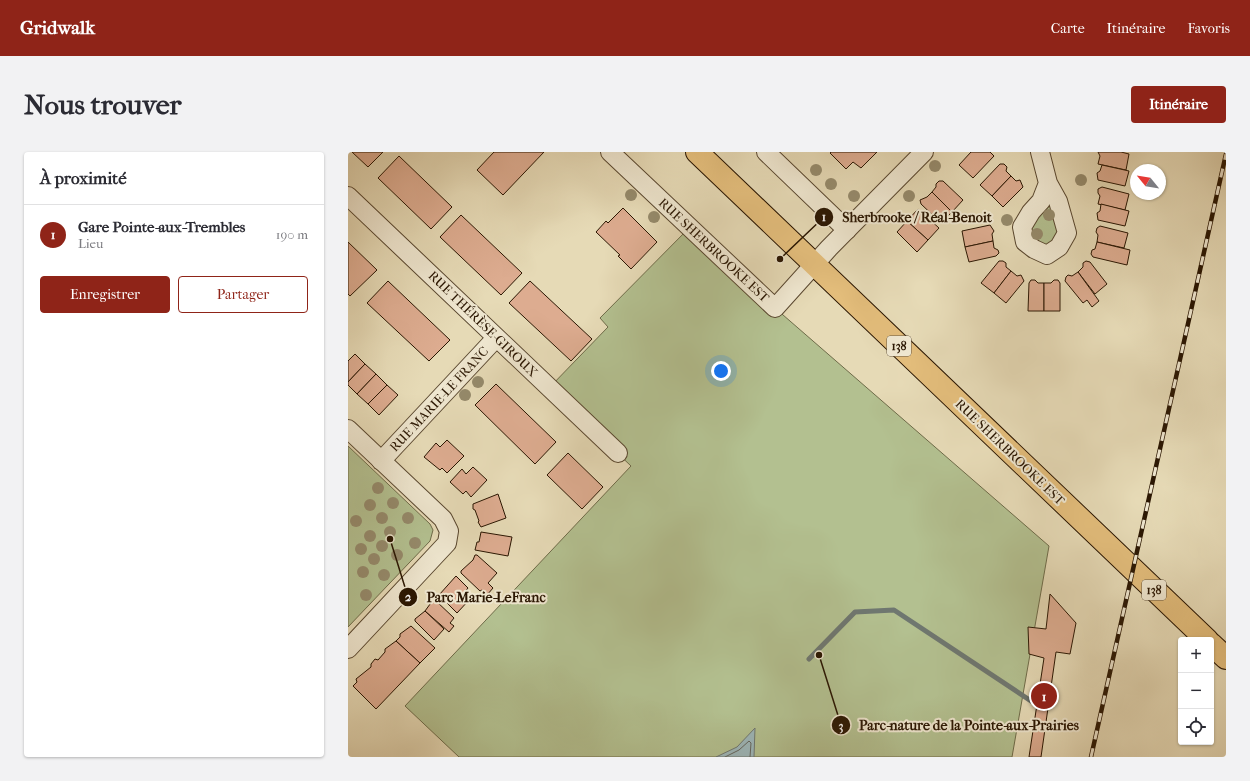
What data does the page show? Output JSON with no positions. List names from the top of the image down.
{
  "streets": {
    "main road": ["RUE SHERBROOKE EST", "138"],
    "street": ["RUE THÉRÈSE-GIROUX", "RUE MARIE-LE FRANC"]
  },
  "crossings": [
    ["RUE THÉRÈSE-GIROUX", "RUE MARIE-LE FRANC"]
  ],
  "places": ["Sherbrooke / Réal-Benoit", "Parc Marie-LeFranc", "Parc-nature de la Pointe-aux-Prairies"],
  "north": "top left",
  "page": {
    "header": "Gridwalk",
    "nav": ["Carte", "Itinéraire", "Favoris"],
    "buttons": [
      "Itinéraire",
      ["Enregistrer", "Partager"]
    ],
    "title": "Nous trouver",
    "heading": "À proximité",
    "list": [
      {
        "mark": "1",
        "name": "Gare Pointe-aux-Trembles",
        "note": "Lieu",
        "value": "190 m"
      }
    ],
    "map_buttons": ["+", "−"],
    "pins": "1"
  }
}
